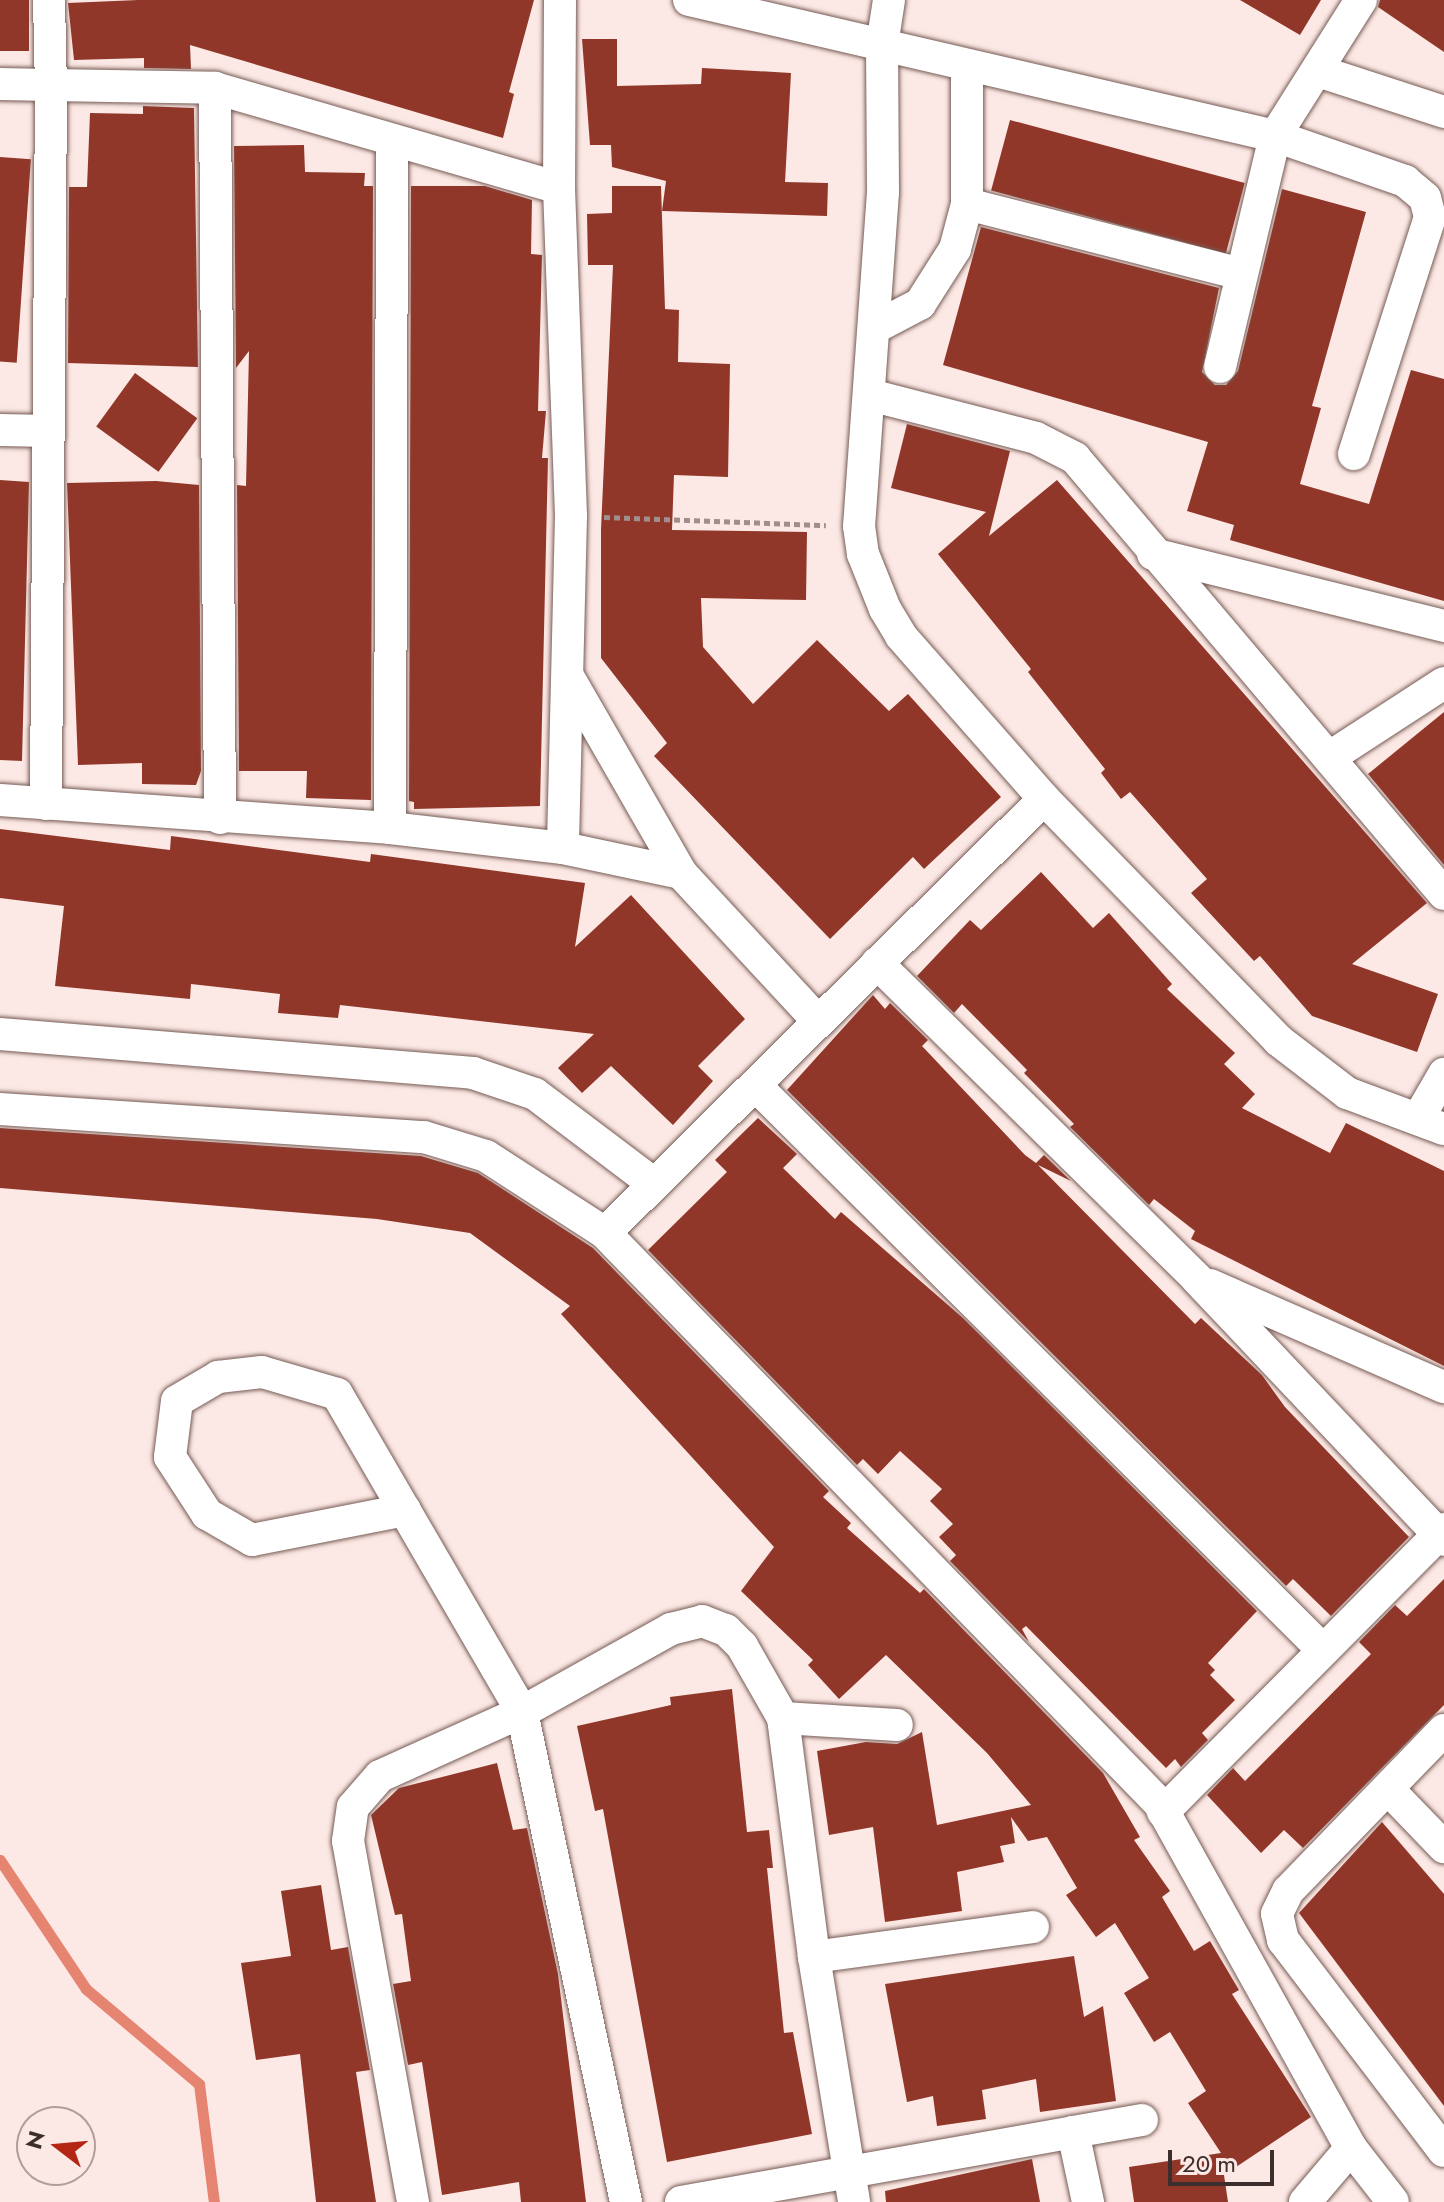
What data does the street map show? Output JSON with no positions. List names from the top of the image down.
{
  "scale_bar": "20 m",
  "north": "left"
}
